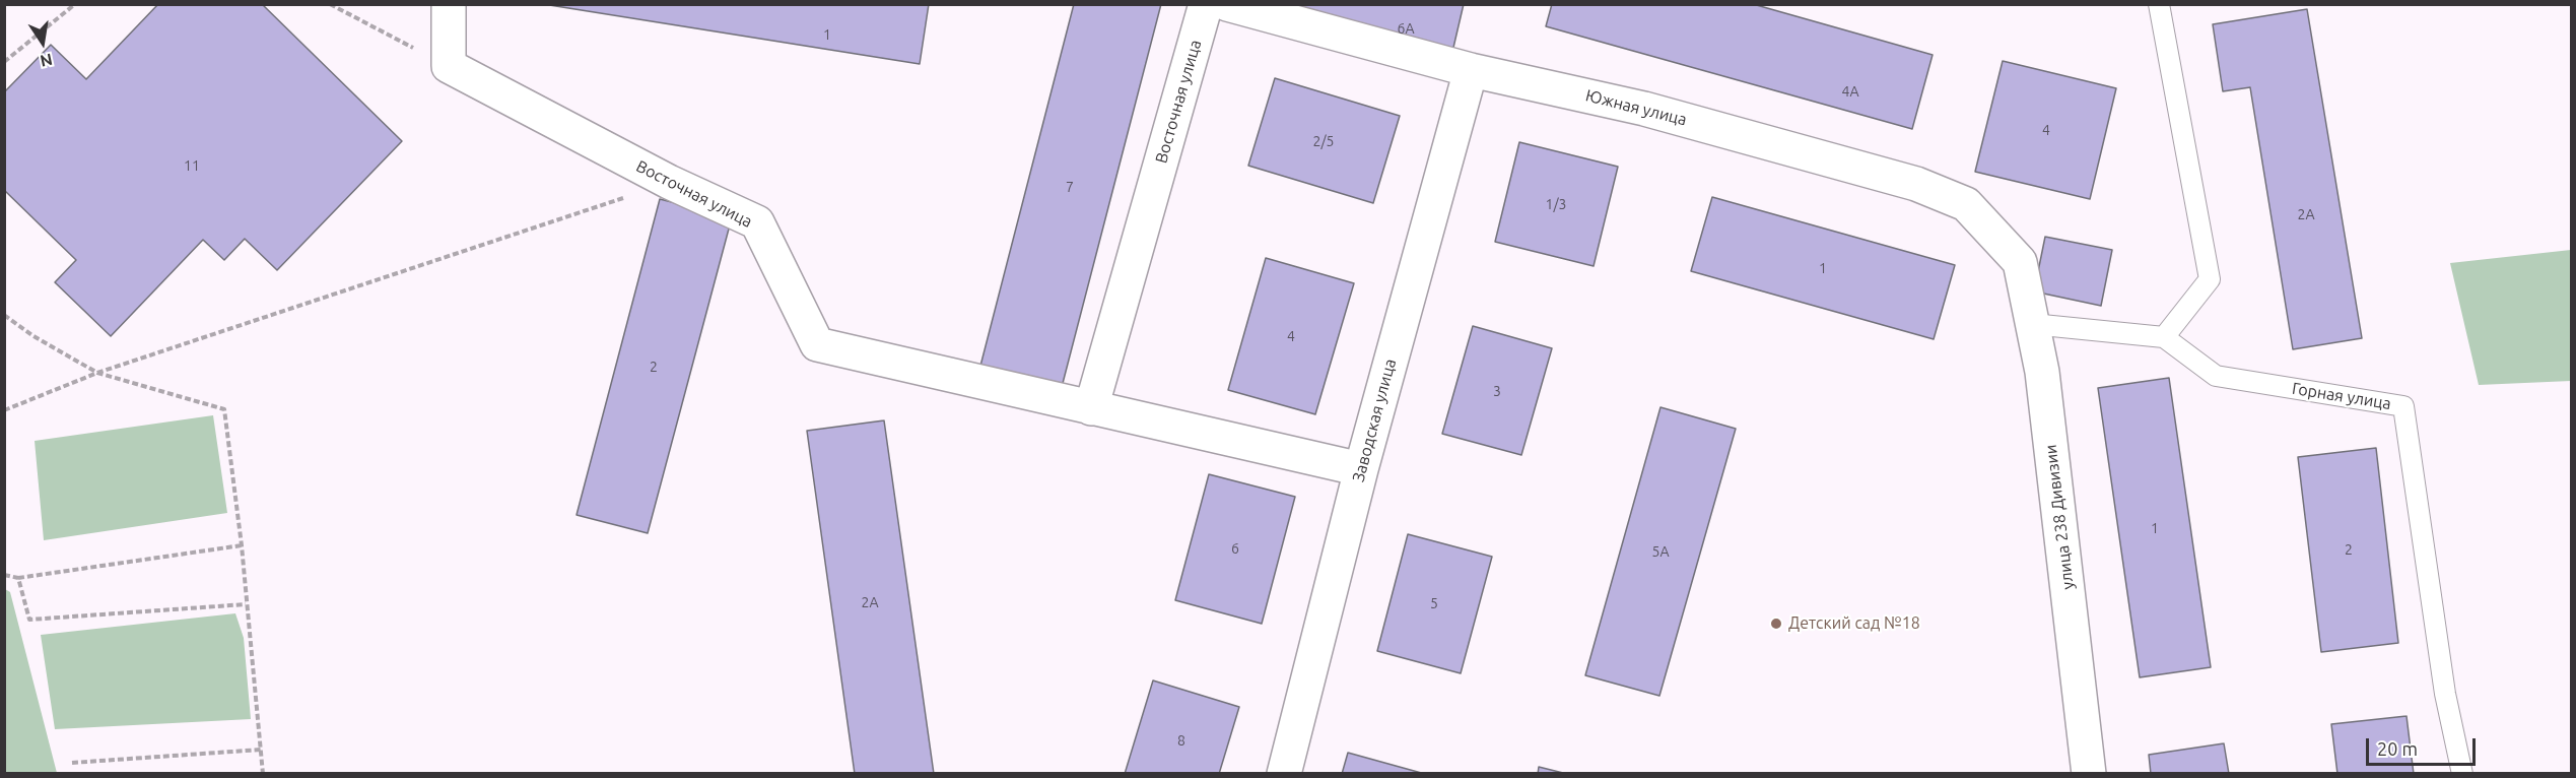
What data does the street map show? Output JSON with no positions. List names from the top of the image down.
{
  "streets": {
    "street": [
      "Восточная улица",
      "Южная улица",
      "Заводская улица",
      "улица 238 Дивизии"
    ],
    "lane": ["Горная улица"]
  },
  "crossings": [
    ["Восточная улица", "Заводская улица"],
    ["Южная улица", "Заводская улица"],
    ["Южная улица", "улица 238 Дивизии"]
  ],
  "places": ["Детский сад №18"],
  "house_numbers": [
    "6А",
    "1",
    "4А",
    "4",
    "2/5",
    "11",
    "7",
    "1/3",
    "2А",
    "1",
    "4",
    "2",
    "3",
    "1",
    "6",
    "2",
    "5А",
    "2А",
    "5",
    "8"
  ],
  "scale_bar": "20 m",
  "north": "bottom"
}
